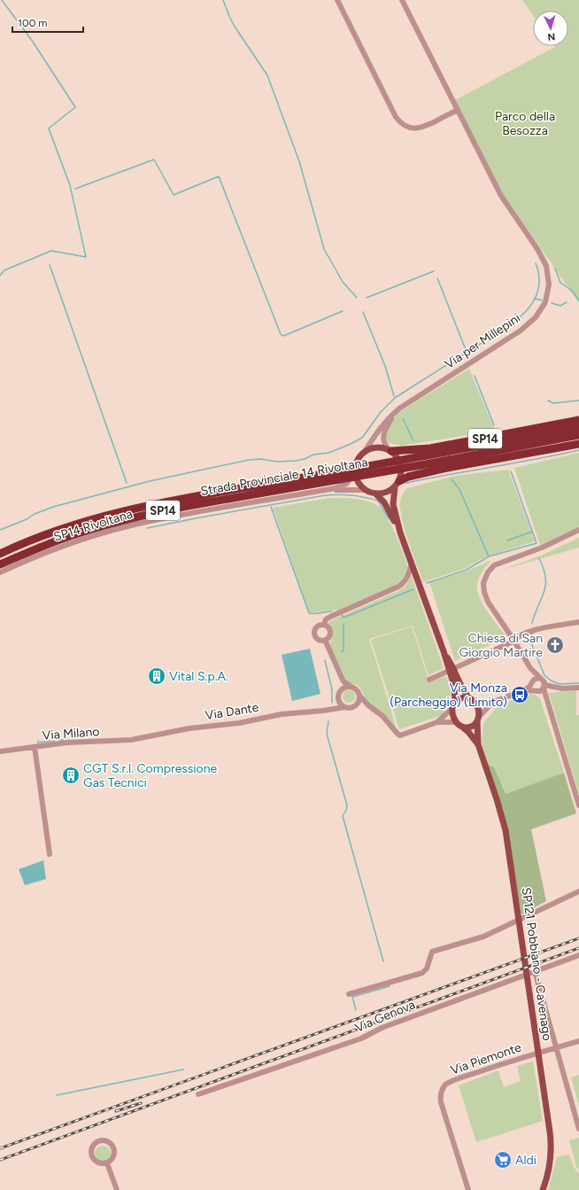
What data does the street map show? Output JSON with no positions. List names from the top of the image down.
{
  "streets": {
    "highway": ["SP14", "Strada Provinciale 14 Rivoltana"],
    "main road": ["SP14 Rivoltana", "SP121 Pobbiano - Cavenago"],
    "street": [
      "Via per Millepini",
      "Via Dante",
      "Via Milano",
      "Via Genova",
      "Via Piemonte"
    ]
  },
  "crossings": [
    ["Via per Millepini", "SP14"],
    ["Via per Millepini", "SP14 Rivoltana"],
    ["SP14", "SP14 Rivoltana"],
    ["Via Dante", "Via Milano"]
  ],
  "parks": ["Parco della Besozza"],
  "places": {
    "church": ["Chiesa di San Giorgio Martire"],
    "building": ["Vital S.p.A.", "CGT S.r.l. Compressione Gas Tecnici"],
    "bus stop": ["Via Monza (Parcheggio) (Limito)"],
    "supermarket": ["Aldi"]
  },
  "scale_bar": "100 m",
  "north": "bottom"
}
